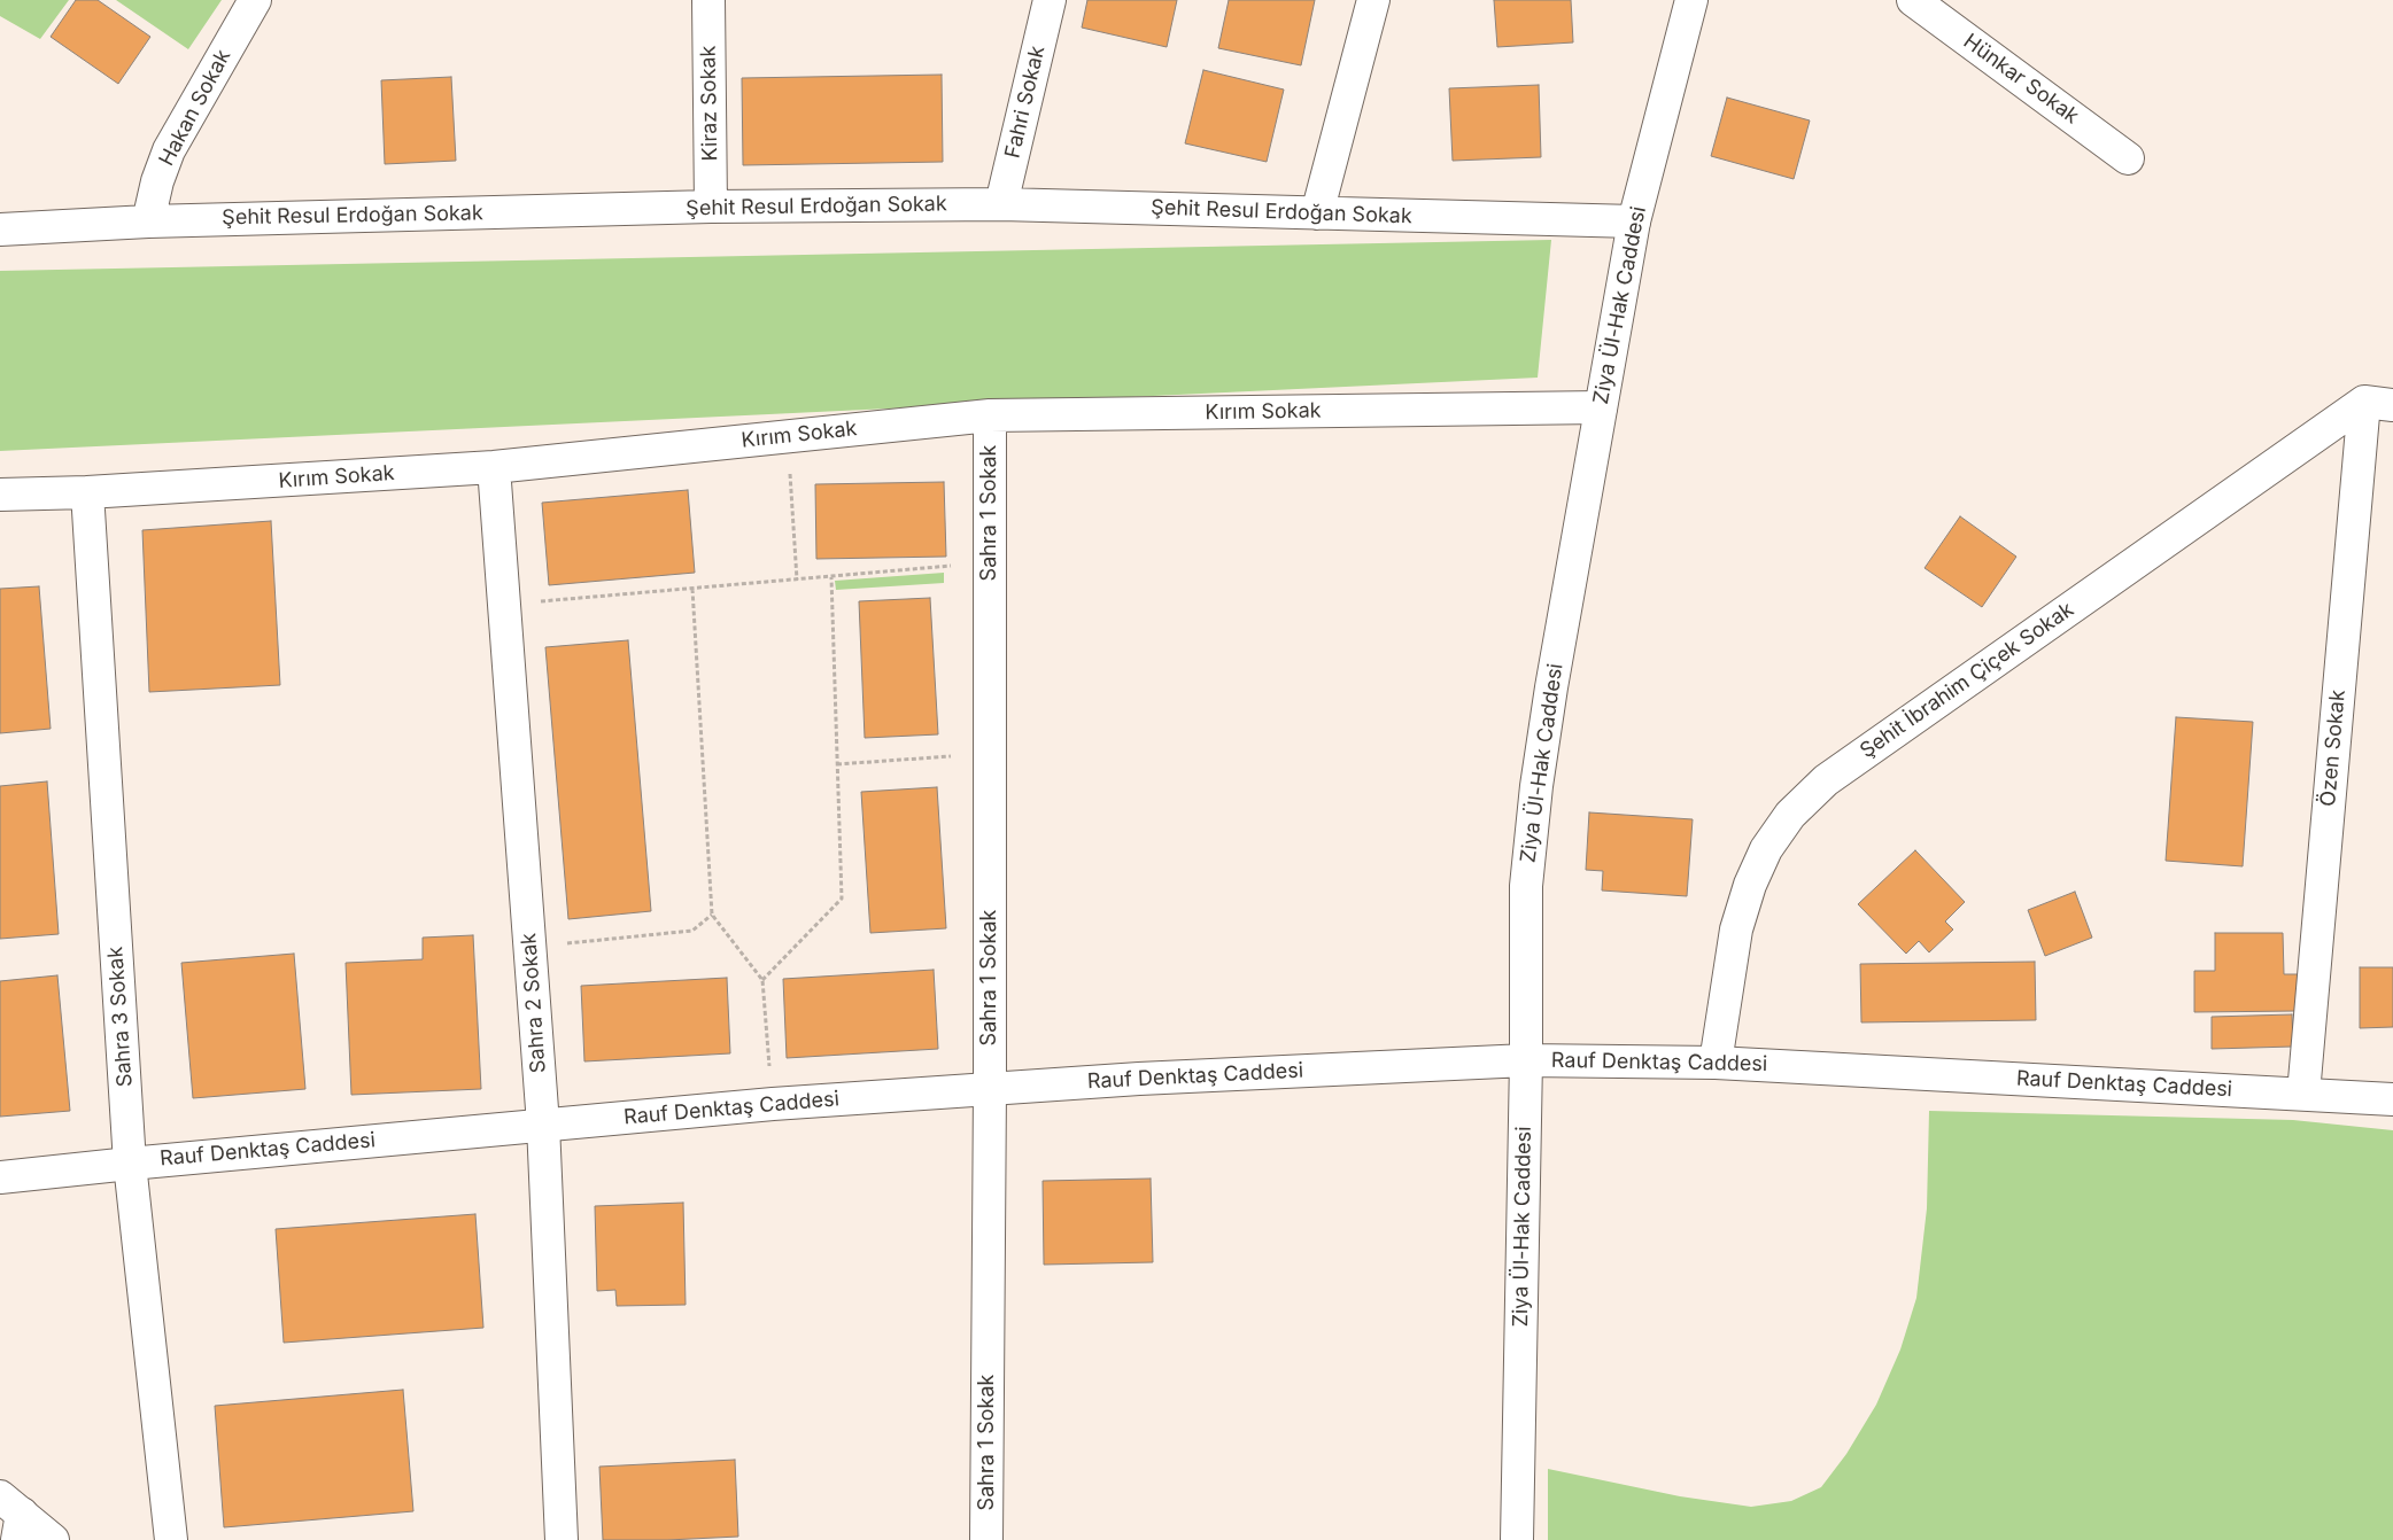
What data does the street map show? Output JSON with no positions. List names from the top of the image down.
{
  "streets": {
    "street": [
      "Hünkar Sokak",
      "Fahri Sokak",
      "Kiraz Sokak",
      "Hakan Sokak",
      "Şehit Resul Erdoğan Sokak",
      "Ziya Ül-Hak Caddesi",
      "Kırım Sokak",
      "Sahra 1 Sokak",
      "Şehit İbrahim Çiçek Sokak",
      "Özen Sokak",
      "Sahra 2 Sokak",
      "Sahra 3 Sokak",
      "Rauf Denktaş Caddesi"
    ]
  },
  "crossings": [
    ["Fahri Sokak", "Şehit Resul Erdoğan Sokak"],
    ["Kiraz Sokak", "Şehit Resul Erdoğan Sokak"],
    ["Hakan Sokak", "Şehit Resul Erdoğan Sokak"],
    ["Şehit Resul Erdoğan Sokak", "Ziya Ül-Hak Caddesi"],
    ["Ziya Ül-Hak Caddesi", "Kırım Sokak"],
    ["Ziya Ül-Hak Caddesi", "Rauf Denktaş Caddesi"],
    ["Kırım Sokak", "Sahra 1 Sokak"],
    ["Kırım Sokak", "Sahra 2 Sokak"],
    ["Kırım Sokak", "Sahra 3 Sokak"],
    ["Sahra 1 Sokak", "Rauf Denktaş Caddesi"],
    ["Şehit İbrahim Çiçek Sokak", "Özen Sokak"],
    ["Şehit İbrahim Çiçek Sokak", "Rauf Denktaş Caddesi"],
    ["Özen Sokak", "Rauf Denktaş Caddesi"],
    ["Sahra 2 Sokak", "Rauf Denktaş Caddesi"],
    ["Sahra 3 Sokak", "Rauf Denktaş Caddesi"]
  ]
}
